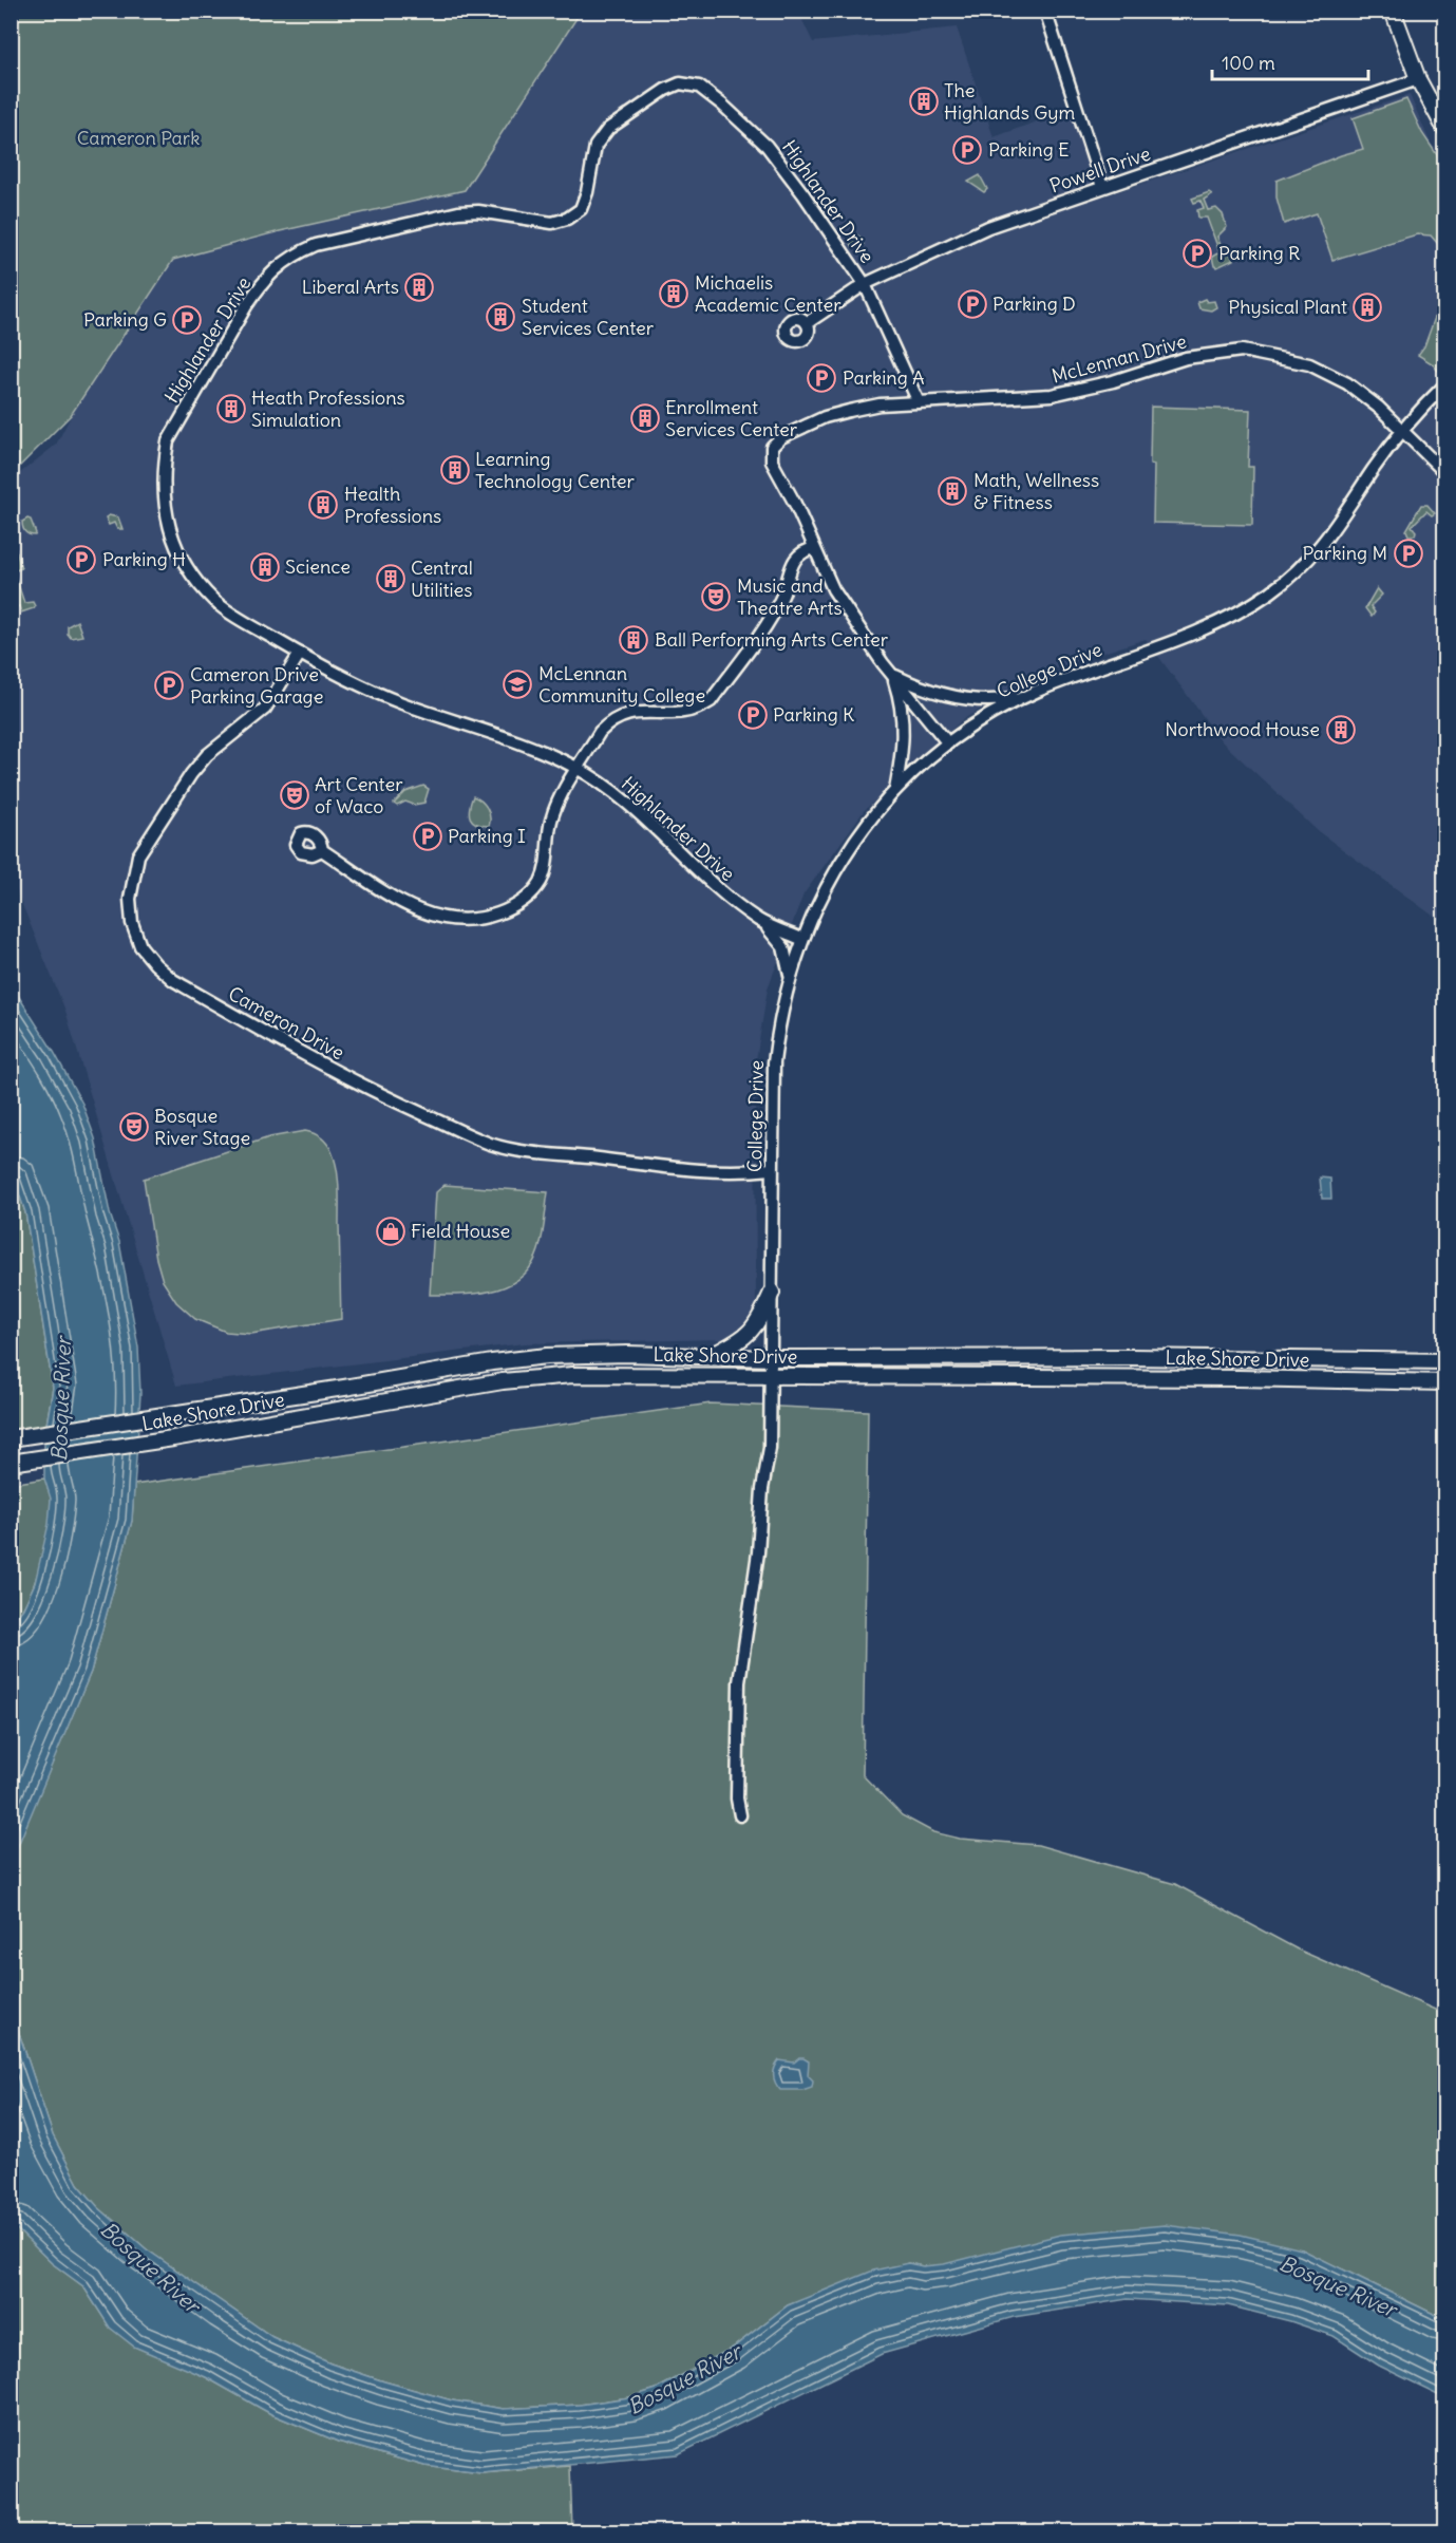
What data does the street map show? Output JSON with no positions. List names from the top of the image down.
{
  "streets": {
    "main road": ["Lake Shore Drive"],
    "street": [
      "Powell Drive",
      "Highlander Drive",
      "McLennan Drive",
      "College Drive",
      "Cameron Drive"
    ]
  },
  "crossings": [
    ["Powell Drive", "Highlander Drive"],
    ["Highlander Drive", "McLennan Drive"],
    ["Highlander Drive", "College Drive"],
    ["Highlander Drive", "Cameron Drive"],
    ["McLennan Drive", "College Drive"],
    ["College Drive", "Cameron Drive"],
    ["College Drive", "Lake Shore Drive"]
  ],
  "water": ["Bosque River"],
  "parks": ["Cameron Park"],
  "places": {
    "building": [
      "The Highlands Gym",
      "Liberal Arts",
      "Michaelis Academic Center",
      "Physical Plant",
      "Student Services Center",
      "Heath Professions Simulation",
      "Enrollment Services Center",
      "Learning Technology Center",
      "Math, Wellness & Fitness",
      "Health Professions",
      "Science",
      "Central Utilities",
      "Ball Performing Arts Center",
      "Northwood House"
    ],
    "parking": [
      "Parking E",
      "Parking R",
      "Parking D",
      "Parking G",
      "Parking A",
      "Parking M",
      "Parking H",
      "Cameron Drive Parking Garage",
      "Parking K",
      "Parking I"
    ],
    "theatre": ["Music and Theatre Arts", "Art Center of Waco", "Bosque River Stage"],
    "school or university": ["McLennan Community College"],
    "shop": ["Field House"]
  },
  "scale_bar": "100 m"
}
